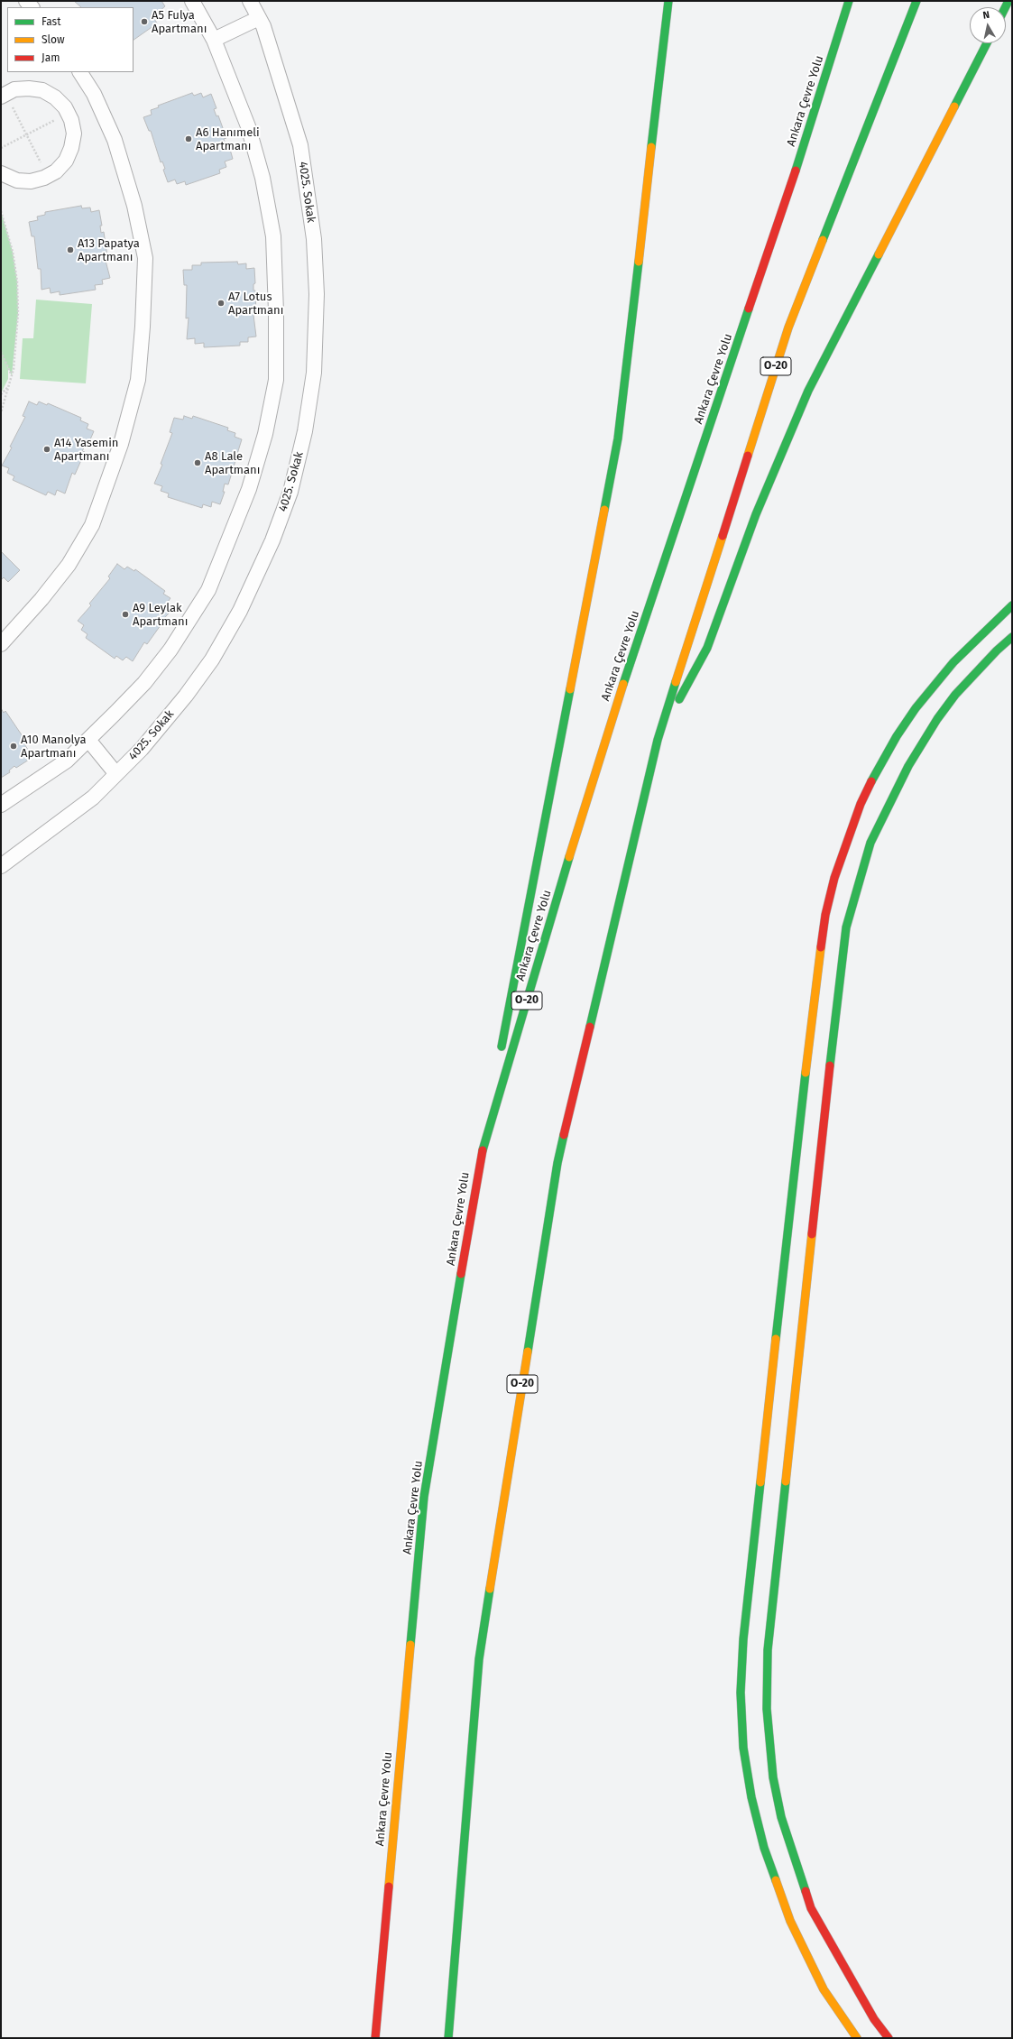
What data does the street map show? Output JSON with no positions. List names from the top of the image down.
{
  "streets": {
    "main road": ["Ankara Çevre Yolu", "O-20"],
    "street": ["4025. Sokak"]
  },
  "places": [
    "A5 Fulya Apartmanı",
    "A6 Hanımeli Apartmanı",
    "A13 Papatya Apartmanı",
    "A7 Lotus Apartmanı",
    "A14 Yasemin Apartmanı",
    "A8 Lale Apartmanı",
    "A9 Leylak Apartmanı",
    "A10 Manolya Apartmanı"
  ],
  "legend": ["Fast", "Slow", "Jam"],
  "north": "top"
}
